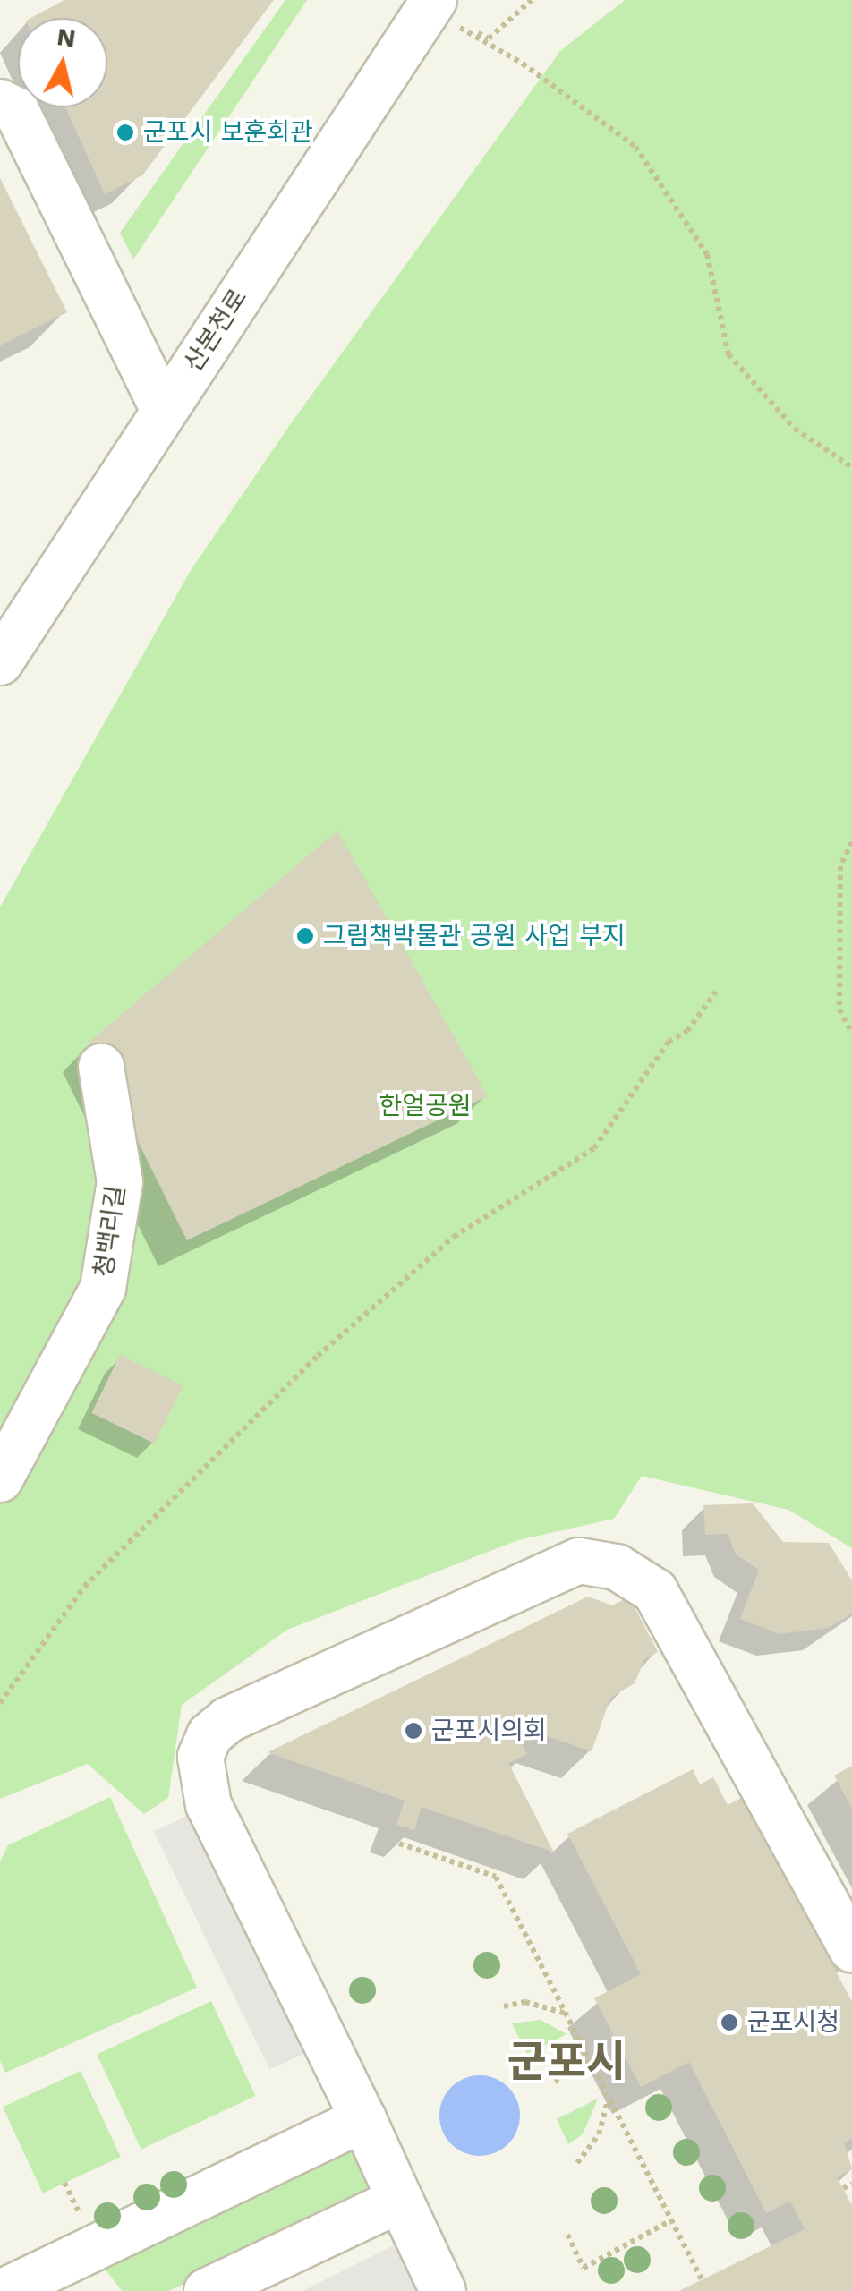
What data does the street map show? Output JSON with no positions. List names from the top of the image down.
{
  "streets": {
    "street": ["산본천로", "청백리길"]
  },
  "districts": ["군포시"],
  "parks": ["한얼공원"],
  "places": [
    "군포시 보훈회관",
    "그림책박물관 공원 사업 부지",
    "군포시의회",
    "군포시청"
  ],
  "north": "top"
}
